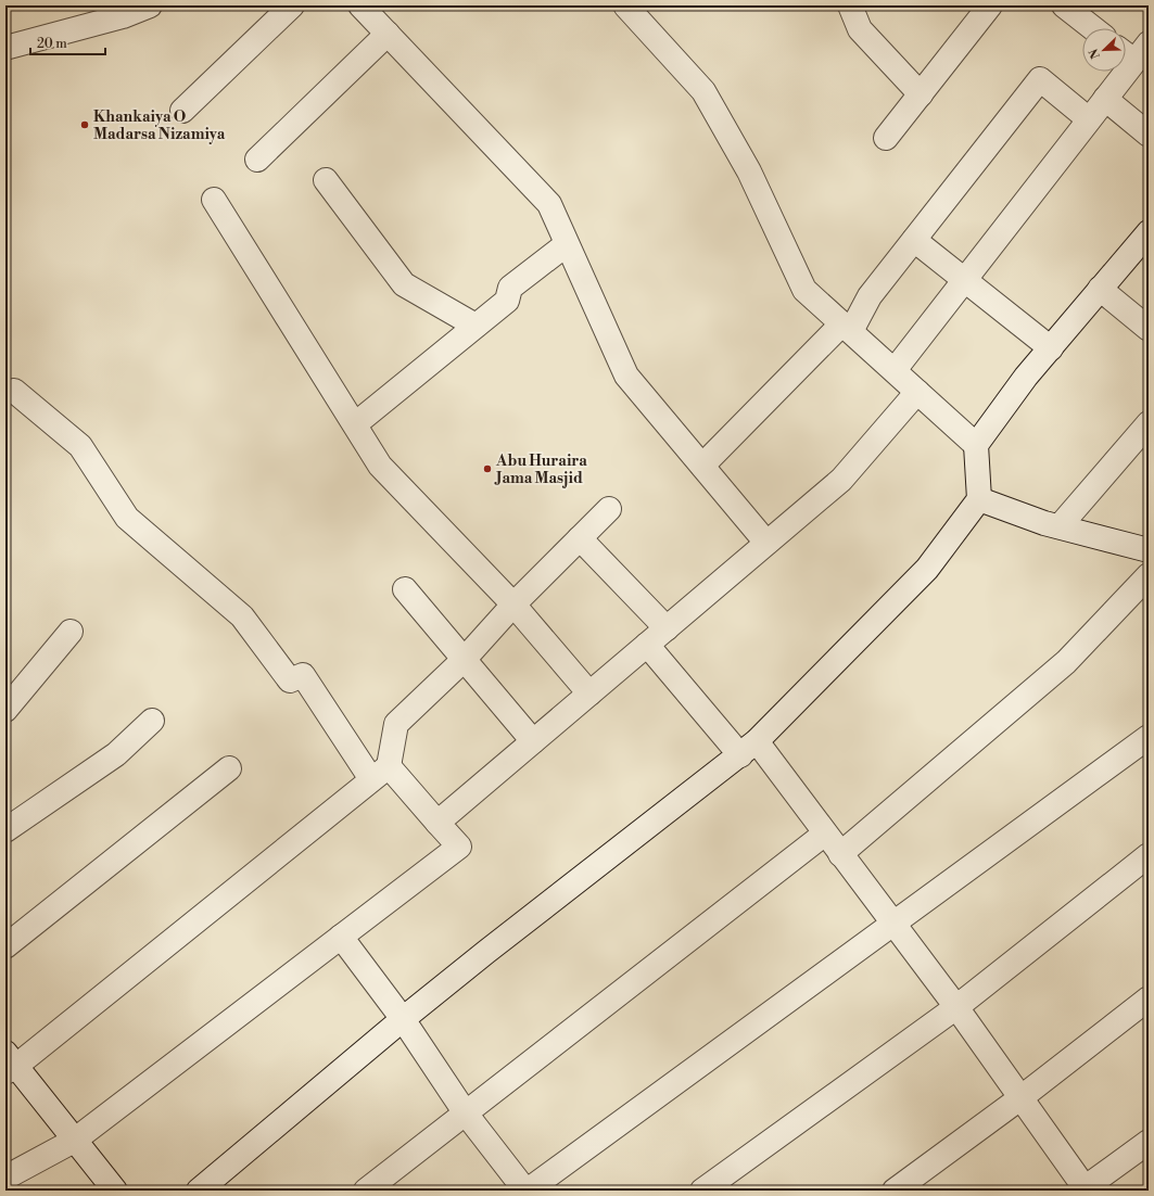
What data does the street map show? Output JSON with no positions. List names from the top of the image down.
{
  "places": ["Khankaiya O Madarsa Nizamiya", "Abu Huraira Jama Masjid"],
  "scale_bar": "20 m",
  "north": "bottom left"
}
